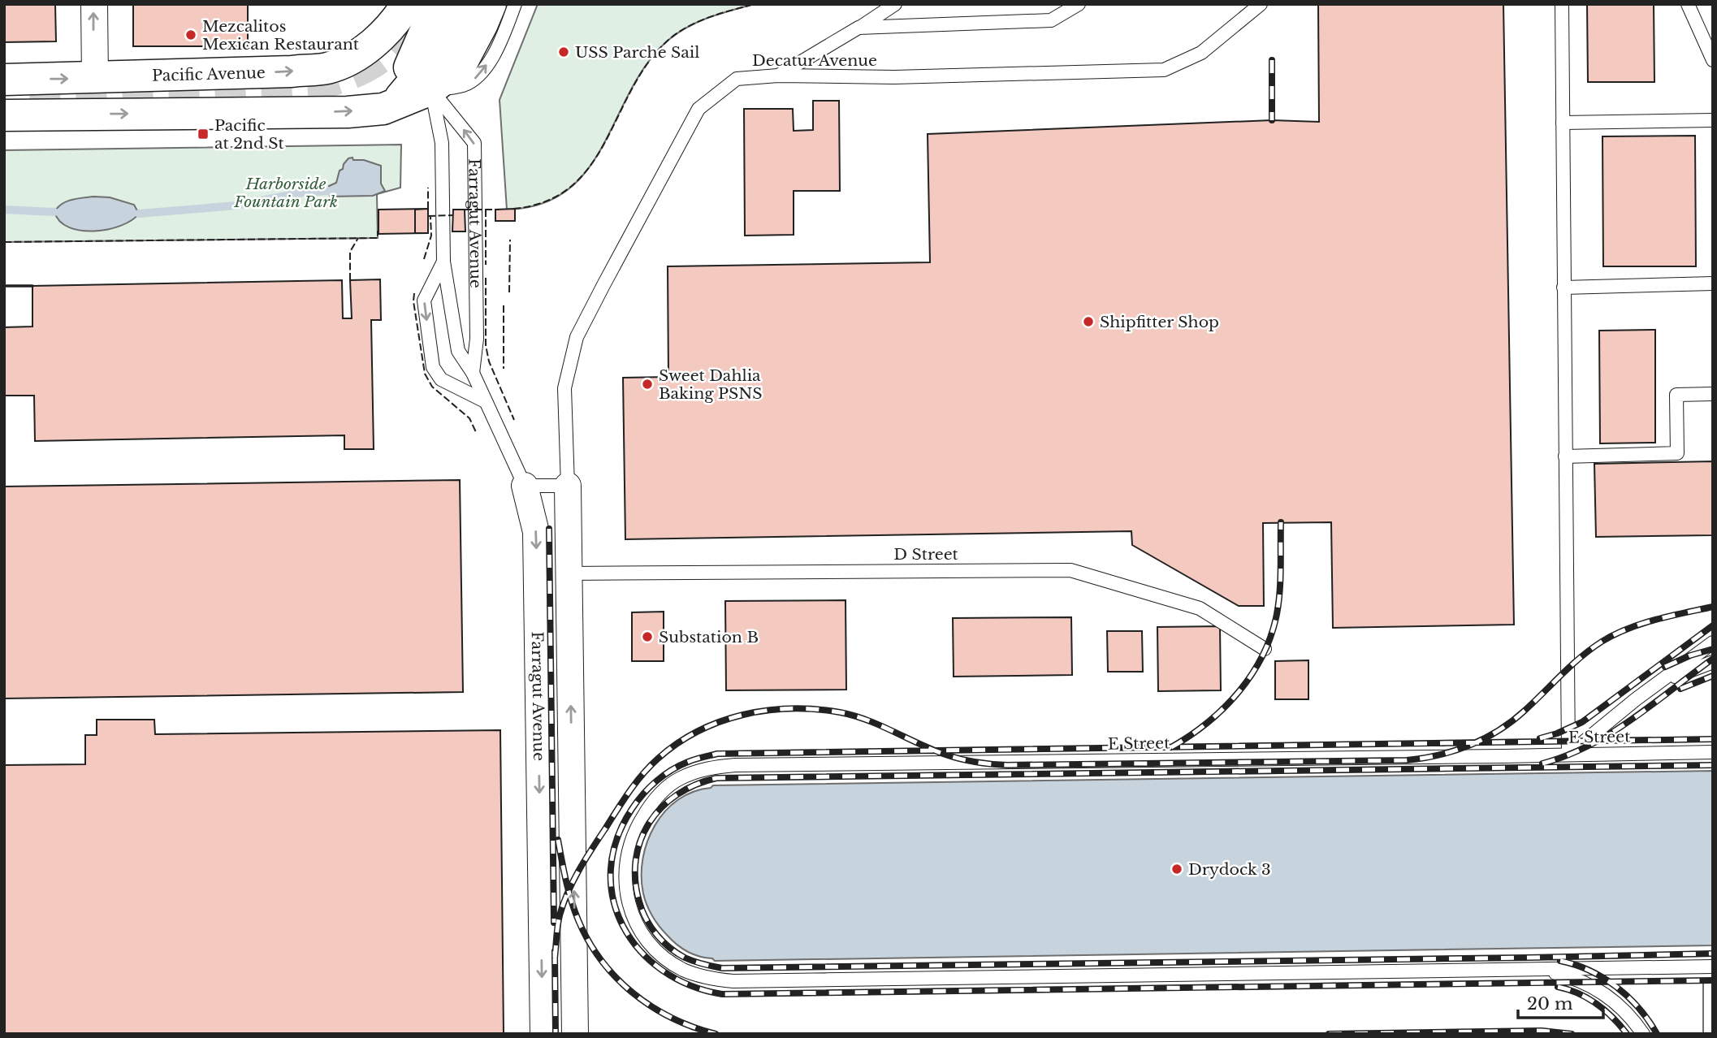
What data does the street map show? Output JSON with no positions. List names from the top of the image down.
{
  "streets": {
    "main road": ["Pacific Avenue"],
    "street": ["Farragut Avenue"],
    "lane": ["Decatur Avenue", "D Street", "E Street"]
  },
  "crossings": [
    ["Decatur Avenue", "Farragut Avenue"],
    ["Pacific Avenue", "Farragut Avenue"],
    ["Farragut Avenue", "D Street"]
  ],
  "parks": ["Harborside Fountain Park"],
  "places": {
    "other": [
      "Mezcalitos Mexican Restaurant",
      "USS Parche Sail",
      "Shipfitter Shop",
      "Sweet Dahlia Baking PSNS",
      "Substation B",
      "Drydock 3"
    ],
    "transit": ["Pacific at 2nd St"]
  },
  "scale_bar": "20 m"
}
